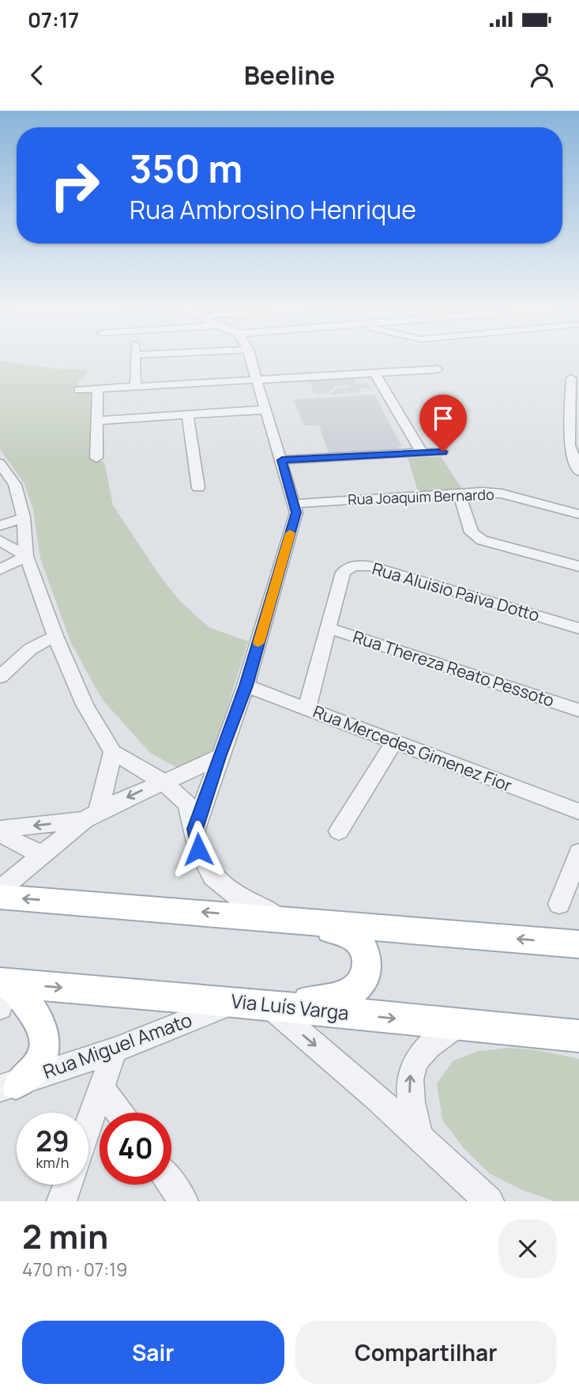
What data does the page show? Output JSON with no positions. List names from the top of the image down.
{
  "streets": {
    "main road": ["Via Luís Varga"],
    "street": [
      "Rua Joaquim Bernardo",
      "Rua Aluisio Paiva Dotto",
      "Rua Thereza Reato Pessoto",
      "Rua Mercedes Gimenez Fior",
      "Rua Miguel Amato"
    ]
  },
  "crossings": [
    ["Rua Aluisio Paiva Dotto", "Rua Thereza Reato Pessoto"],
    ["Rua Aluisio Paiva Dotto", "Rua Mercedes Gimenez Fior"],
    ["Via Luís Varga", "Rua Miguel Amato"]
  ],
  "page": {
    "status": "07:17",
    "header": "Beeline",
    "turn": ["350 m", "Rua Ambrosino Henrique"],
    "speed": "29 km/h",
    "limit": "40",
    "heading": ["2 min", "470 m · 07:19"],
    "buttons": ["Sair", "Compartilhar"]
  }
}
